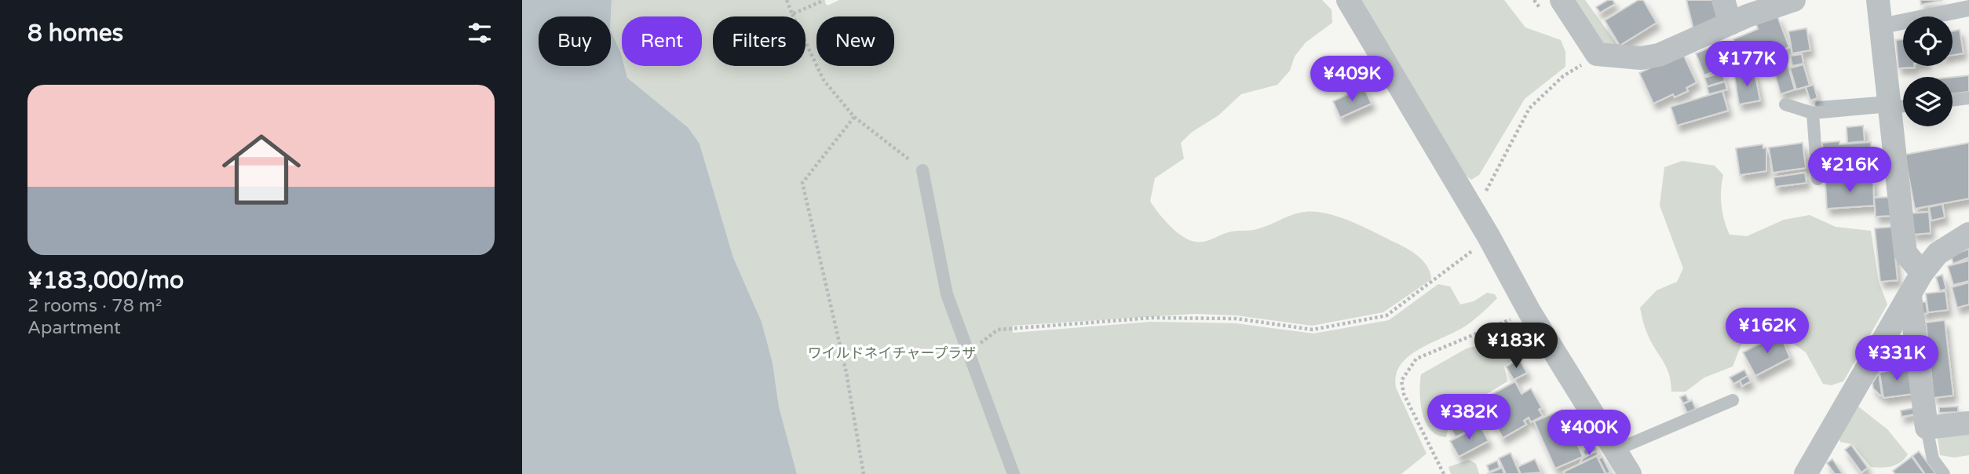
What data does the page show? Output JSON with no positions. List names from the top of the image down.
{
  "parks": ["ワイルドネイチャープラザ"],
  "page": {
    "heading": "8 homes",
    "chip": [
      "Buy",
      "Rent",
      "Filters",
      "New"
    ],
    "price": [
      "¥177K",
      "¥409K",
      "¥216K",
      "¥162K",
      "¥183K",
      "¥331K",
      "¥382K",
      "¥400K"
    ],
    "list": [
      {
        "name": "¥183,000/mo",
        "note": "2 rooms · 78 m² · Apartment"
      }
    ]
  }
}
